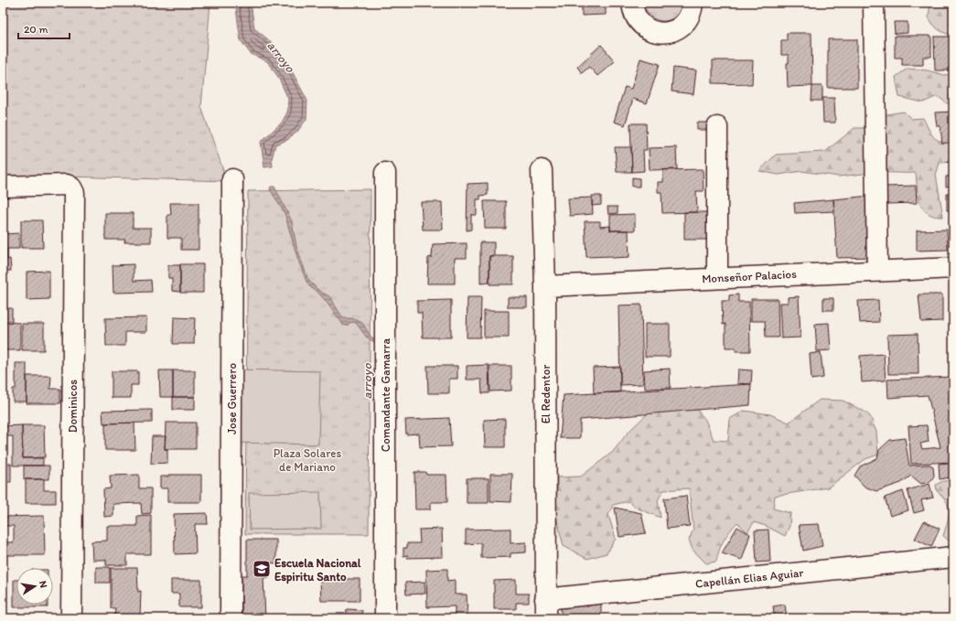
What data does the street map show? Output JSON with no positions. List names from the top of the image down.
{
  "streets": {
    "street": [
      "Monseñor Palacios",
      "El Redentor",
      "Comandante Gamarra",
      "Jose Guerrero",
      "Dominicos",
      "Capellán Elias Aguiar"
    ]
  },
  "crossings": [
    ["Monseñor Palacios", "El Redentor"],
    ["El Redentor", "Capellán Elias Aguiar"]
  ],
  "water": ["arroyo"],
  "parks": ["Plaza Solares de Mariano"],
  "places": {
    "school or university": ["Escuela Nacional Espiritu Santo"]
  },
  "scale_bar": "20 m",
  "north": "right"
}
